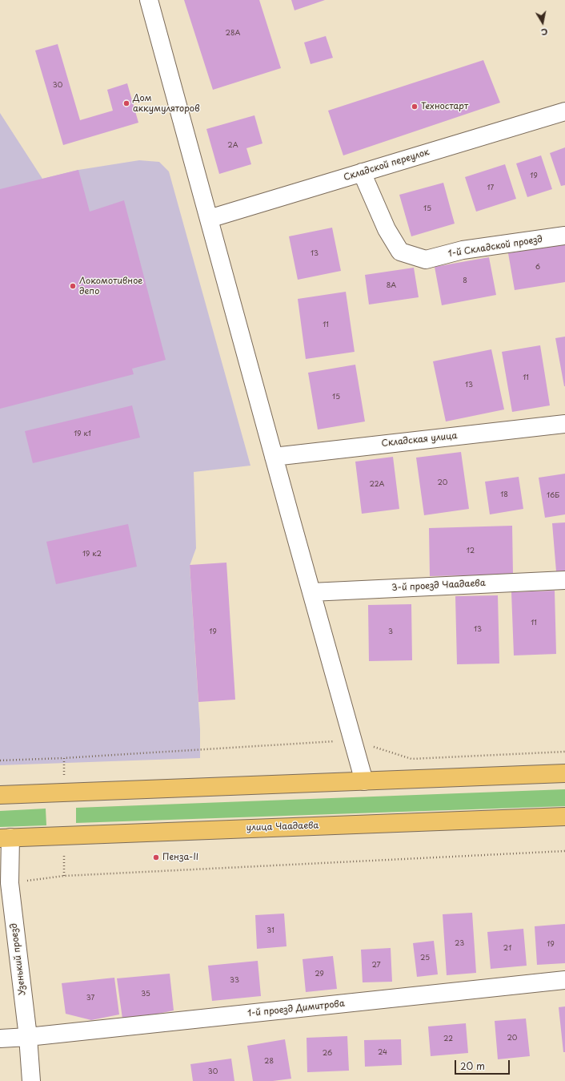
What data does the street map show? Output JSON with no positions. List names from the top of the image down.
{
  "streets": {
    "main road": ["улица Чаадаева"],
    "street": [
      "Складской переулок",
      "1-й Складской проезд",
      "Складская улица",
      "3-й проезд Чаадаева",
      "Узенький проезд",
      "1-й проезд Димитрова"
    ]
  },
  "crossings": [
    ["Складской переулок", "1-й Складской проезд"],
    ["улица Чаадаева", "Узенький проезд"],
    ["Узенький проезд", "1-й проезд Димитрова"]
  ],
  "places": [
    "Дом аккумуляторов",
    "Техностарт",
    "Локомотивное депо",
    "Пенза-II"
  ],
  "house_numbers": [
    "28А",
    "30",
    "2А",
    "19",
    "17",
    "15",
    "13",
    "6",
    "8",
    "8А",
    "11",
    "11",
    "13",
    "15",
    "19 к1",
    "20",
    "22А",
    "18",
    "16Б",
    "12",
    "19 к2",
    "11",
    "13",
    "19",
    "3",
    "31",
    "23",
    "19",
    "21",
    "25",
    "27",
    "29",
    "33",
    "35",
    "37",
    "20",
    "22",
    "24",
    "26",
    "28",
    "30"
  ],
  "scale_bar": "20 m",
  "north": "bottom"
}
